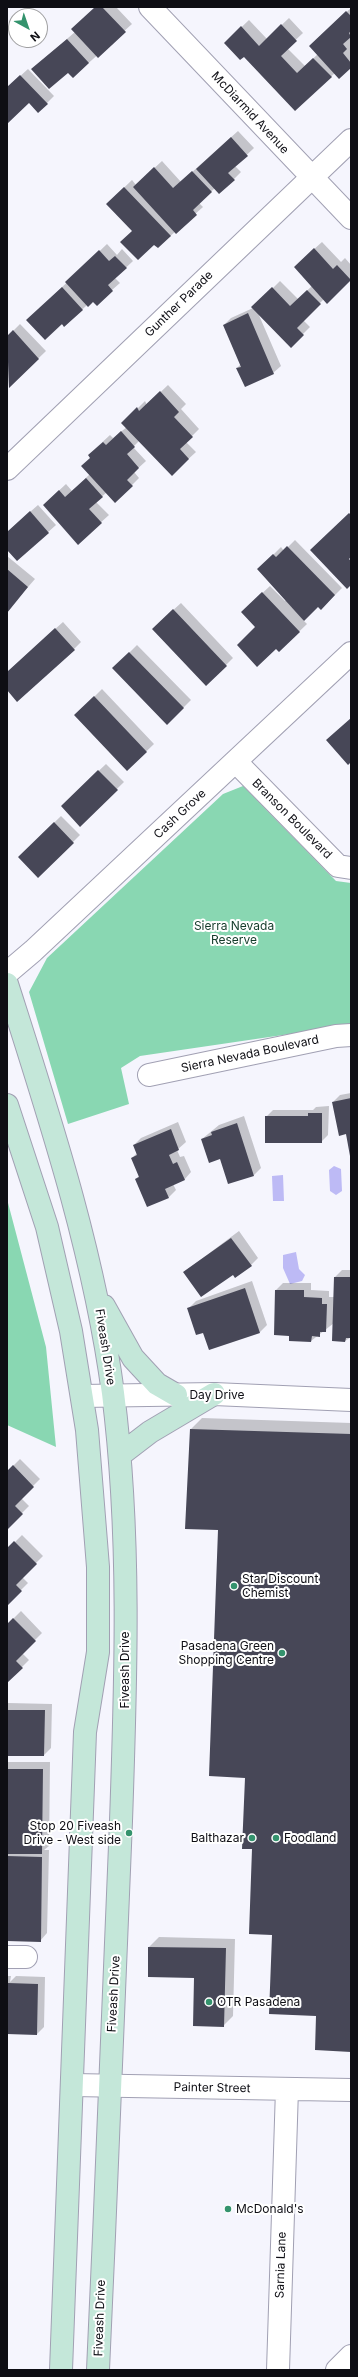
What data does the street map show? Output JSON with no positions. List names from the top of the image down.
{
  "streets": {
    "main road": ["Fiveash Drive"],
    "street": [
      "McDiarmid Avenue",
      "Gunther Parade",
      "Cash Grove",
      "Branson Boulevard",
      "Sierra Nevada Boulevard",
      "Day Drive",
      "Painter Street",
      "Sarnia Lane"
    ]
  },
  "crossings": [
    ["McDiarmid Avenue", "Gunther Parade"],
    ["Cash Grove", "Branson Boulevard"],
    ["Fiveash Drive", "Day Drive"],
    ["Fiveash Drive", "Painter Street"],
    ["Painter Street", "Sarnia Lane"]
  ],
  "parks": ["Sierra Nevada Reserve"],
  "places": [
    "Star Discount Chemist",
    "Pasadena Green Shopping Centre",
    "Stop 20 Fiveash Drive - West side",
    "Balthazar",
    "Foodland",
    "OTR Pasadena",
    "McDonald's"
  ],
  "north": "bottom right"
}
